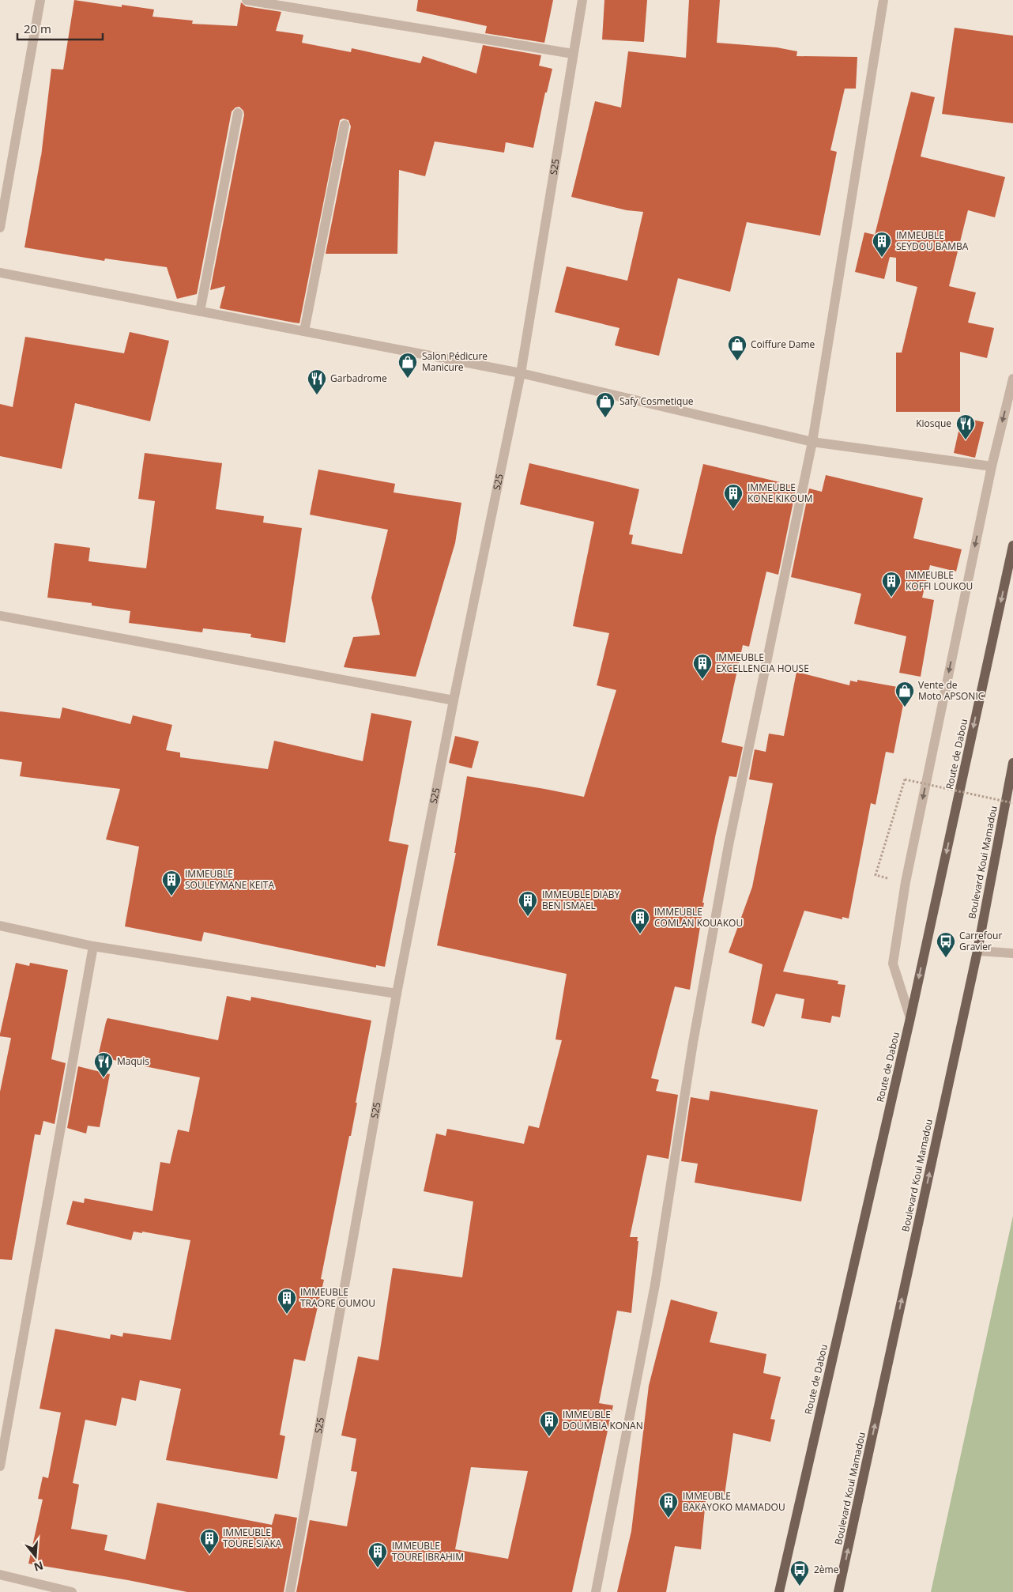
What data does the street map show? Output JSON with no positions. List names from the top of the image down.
{
  "streets": {
    "main road": ["Route de Dabou", "Boulevard Koui Mamadou"],
    "street": ["S25"]
  },
  "one_way": ["Route de Dabou", "Boulevard Koui Mamadou"],
  "places": {
    "building": [
      "IMMEUBLE SEYDOU BAMBA",
      "IMMEUBLE KONE KIKOUM",
      "IMMEUBLE KOFFI LOUKOU",
      "IMMEUBLE EXCELLENCIA HOUSE",
      "IMMEUBLE SOULEYMANE KEITA",
      "IMMEUBLE DIABY BEN ISMAEL",
      "IMMEUBLE COMLAN KOUAKOU",
      "IMMEUBLE TRAORE OUMOU",
      "IMMEUBLE DOUMBIA KONAN",
      "IMMEUBLE BAKAYOKO MAMADOU",
      "IMMEUBLE TOURE SIAKA",
      "IMMEUBLE TOURE IBRAHIM"
    ],
    "shop": [
      "Coiffure Dame",
      "Salon Pédicure Manicure",
      "Safy Cosmetique",
      "Vente de Moto APSONIC"
    ],
    "restaurant": ["Garbadrome", "Kiosque", "Maquis"],
    "bus stop": ["Carrefour Gravier", "2ème"]
  },
  "scale_bar": "20 m",
  "north": "bottom"
}
